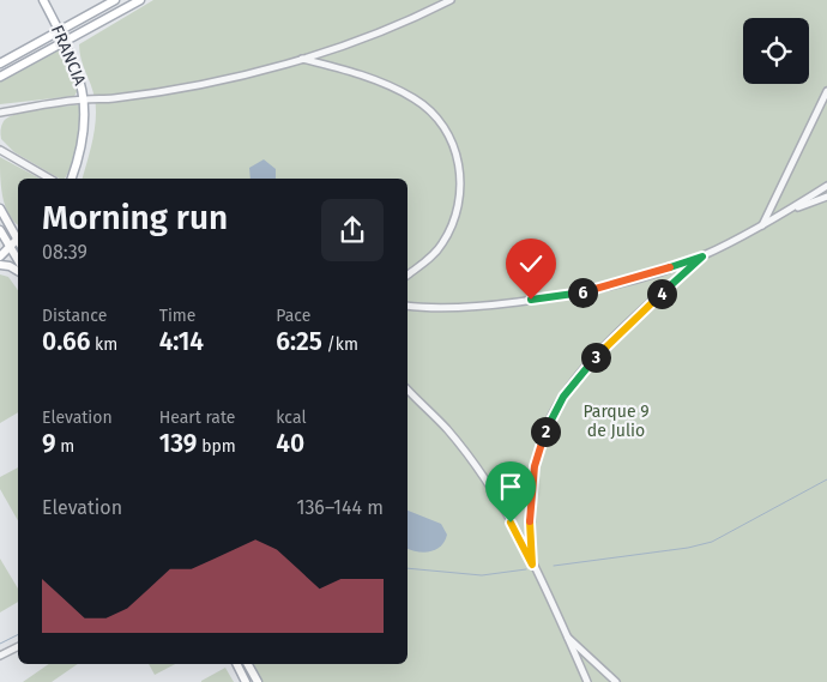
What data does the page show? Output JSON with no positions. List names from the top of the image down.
{
  "streets": {
    "main road": ["FRANCIA"]
  },
  "parks": ["Parque 9 de Julio"],
  "page": {
    "heading": ["Morning run", "08:39"],
    "pins": [
      "6",
      "4",
      "3",
      "2"
    ],
    "stats": [
      ["Distance", "0.66 km"],
      ["Time", "4:14"],
      ["Pace", "6:25 /km"],
      ["Elevation", "9 m"],
      ["Heart rate", "139 bpm"],
      ["kcal", "40"]
    ],
    "chart": ["Elevation", "136–144 m"]
  }
}
